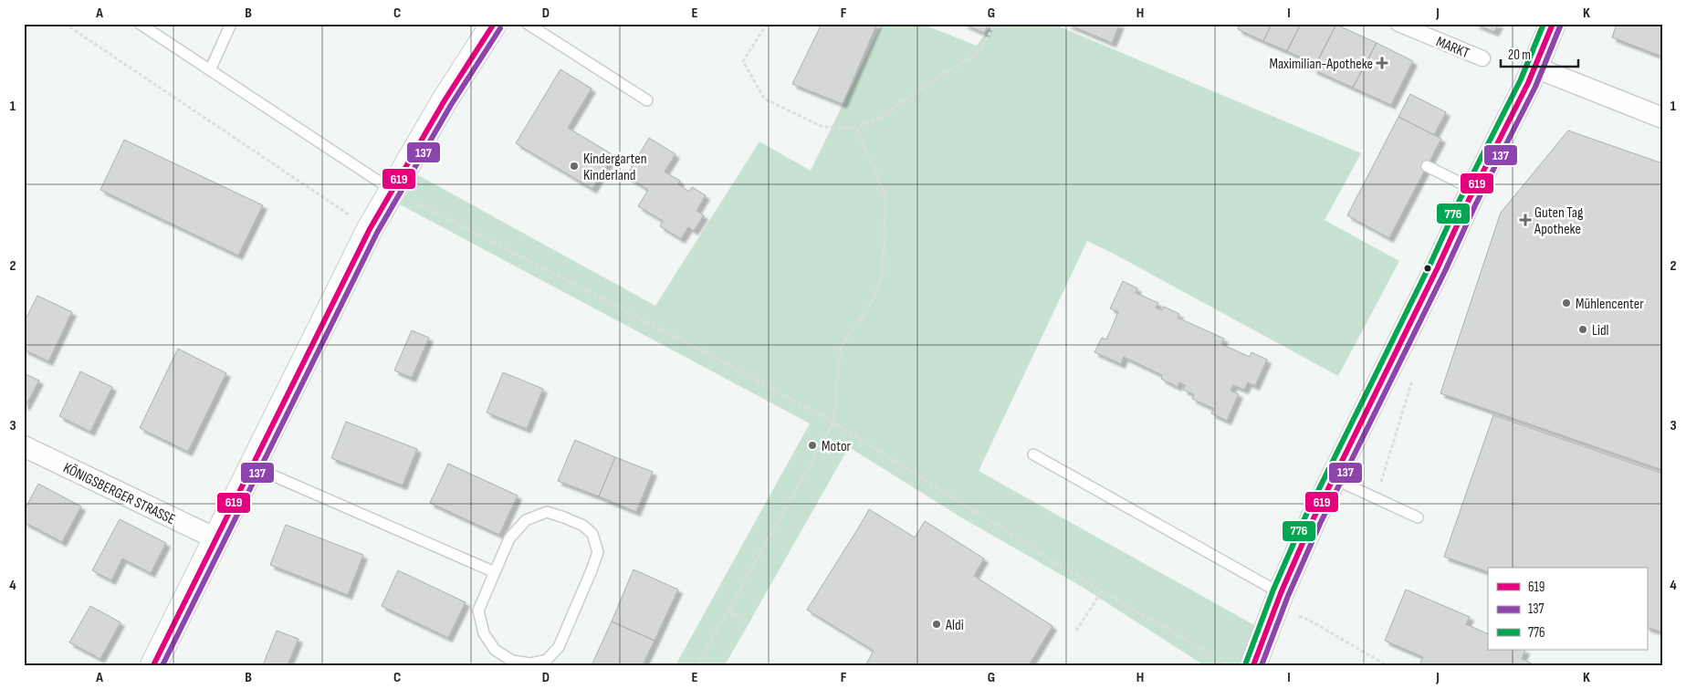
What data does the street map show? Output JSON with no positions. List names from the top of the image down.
{
  "streets": {
    "street": ["MARKT", "KÖNIGSBERGER STRASSE"]
  },
  "places": {
    "health": ["Maximilian-Apotheke", "Guten Tag Apotheke"],
    "other": [
      "Kindergarten Kinderland",
      "Mühlencenter",
      "Lidl",
      "Motor",
      "Aldi"
    ]
  },
  "lines": ["transit line 619", "transit line 776", "transit line 137"],
  "legend": ["619", "137", "776"],
  "scale_bar": "20 m",
  "grid": {
    "columns": [
      "A",
      "B",
      "C",
      "D",
      "E",
      "F",
      "G",
      "H",
      "I",
      "J",
      "K"
    ],
    "rows": [
      "1",
      "2",
      "3",
      "4"
    ]
  }
}
